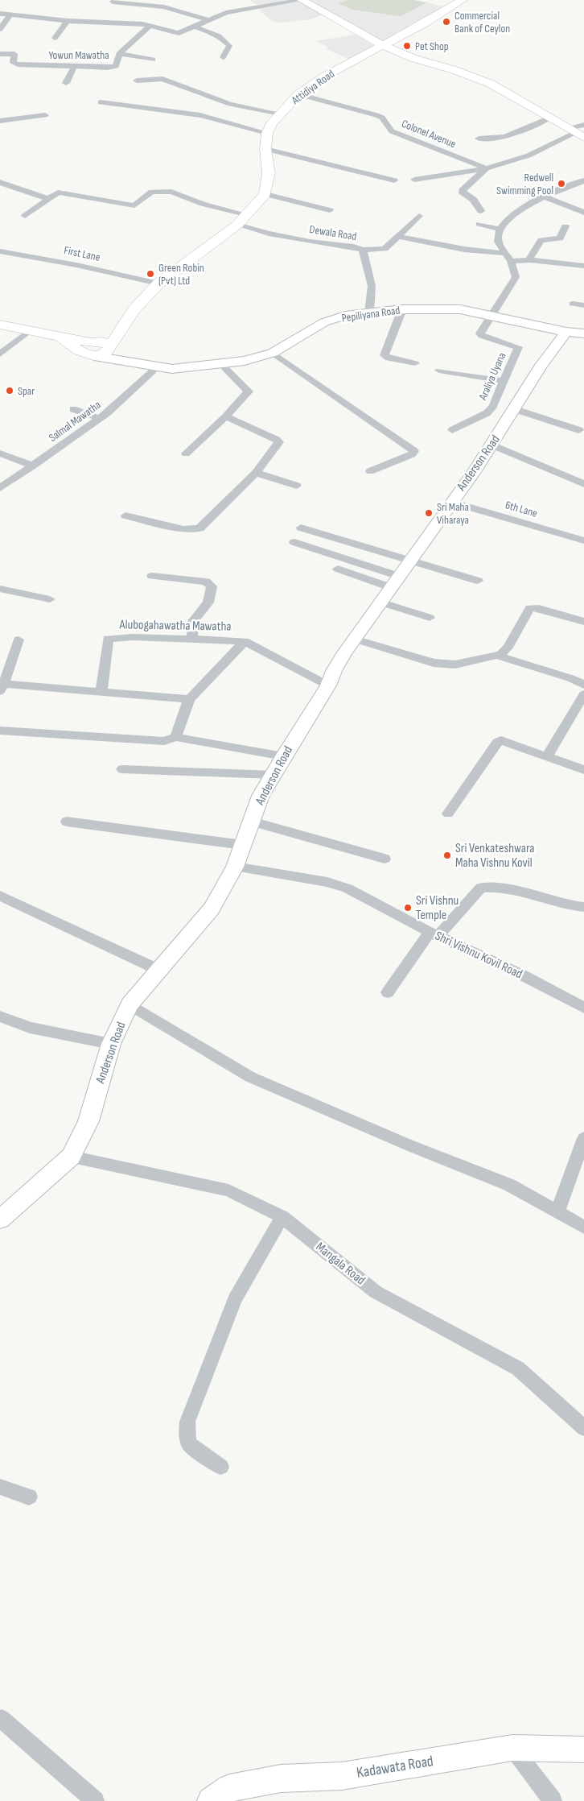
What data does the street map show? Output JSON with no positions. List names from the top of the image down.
{
  "streets": {
    "main road": [
      "Attidiya Road",
      "Pepiliyana Road",
      "Anderson Road",
      "Kadawata Road"
    ],
    "street": [
      "Yowun Mawatha",
      "Colonel Avenue",
      "Dewala Road",
      "First Lane",
      "Araliya Uyana",
      "Salmal Mawatha",
      "6th Lane",
      "Alubogahawatha Mawatha",
      "Shri Vishnu Kovil Road",
      "Mangala Road"
    ]
  },
  "crossings": [
    ["Attidiya Road", "Colonel Avenue"],
    ["Dewala Road", "Pepiliyana Road"],
    ["Pepiliyana Road", "Araliya Uyana"],
    ["Pepiliyana Road", "Salmal Mawatha"],
    ["Pepiliyana Road", "Anderson Road"],
    ["Anderson Road", "6th Lane"],
    ["Anderson Road", "Alubogahawatha Mawatha"],
    ["Anderson Road", "Shri Vishnu Kovil Road"],
    ["Anderson Road", "Mangala Road"]
  ],
  "places": [
    "Commercial Bank of Ceylon",
    "Pet Shop",
    "Redwell Swimming Pool",
    "Green Robin (Pvt) Ltd",
    "Spar",
    "Sri Maha Viharaya",
    "Sri Venkateshwara Maha Vishnu Kovil",
    "Sri Vishnu Temple"
  ]
}
